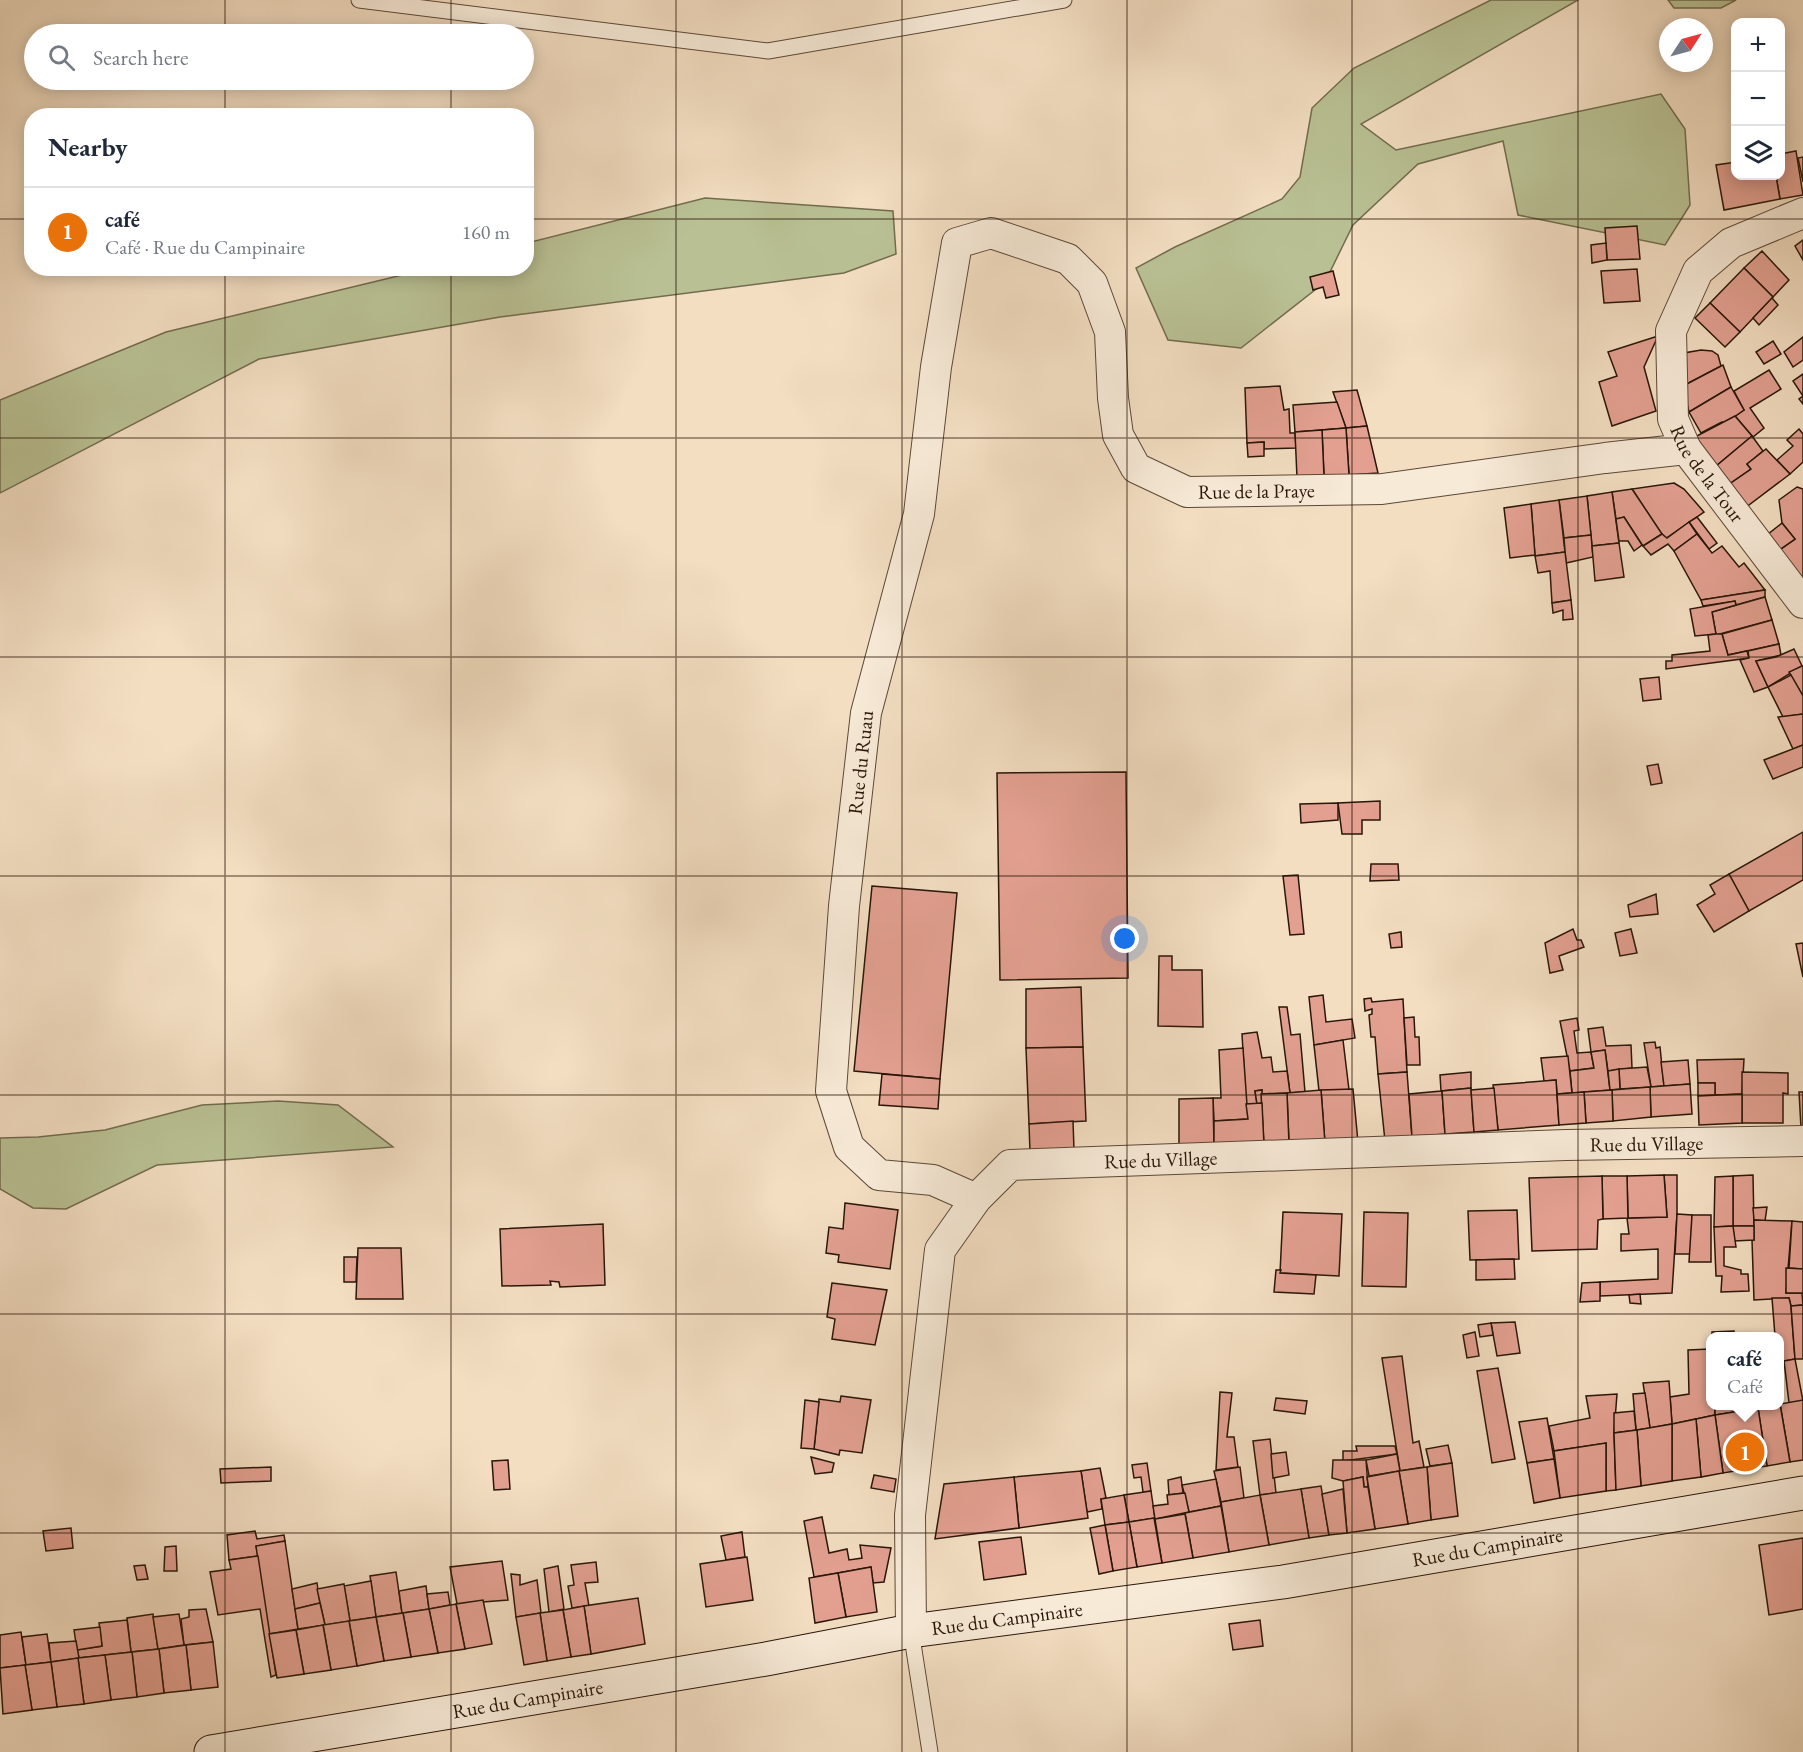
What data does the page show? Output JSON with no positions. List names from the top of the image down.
{
  "streets": {
    "main road": ["Rue du Campinaire"],
    "street": [
      "Rue de la Tour",
      "Rue de la Praye",
      "Rue du Ruau",
      "Rue du Village"
    ]
  },
  "crossings": [
    ["Rue de la Tour", "Rue de la Praye"],
    ["Rue de la Praye", "Rue du Ruau"],
    ["Rue du Ruau", "Rue du Village"],
    ["Rue du Village", "Rue du Campinaire"]
  ],
  "north": "top right",
  "page": {
    "map_buttons": ["+", "−"],
    "search": "Search here",
    "heading": "Nearby",
    "list": [
      {
        "mark": "1",
        "name": "café",
        "note": "Café · Rue du Campinaire",
        "value": "160 m"
      }
    ],
    "popup": ["café", "Café"],
    "pins": "1"
  }
}
